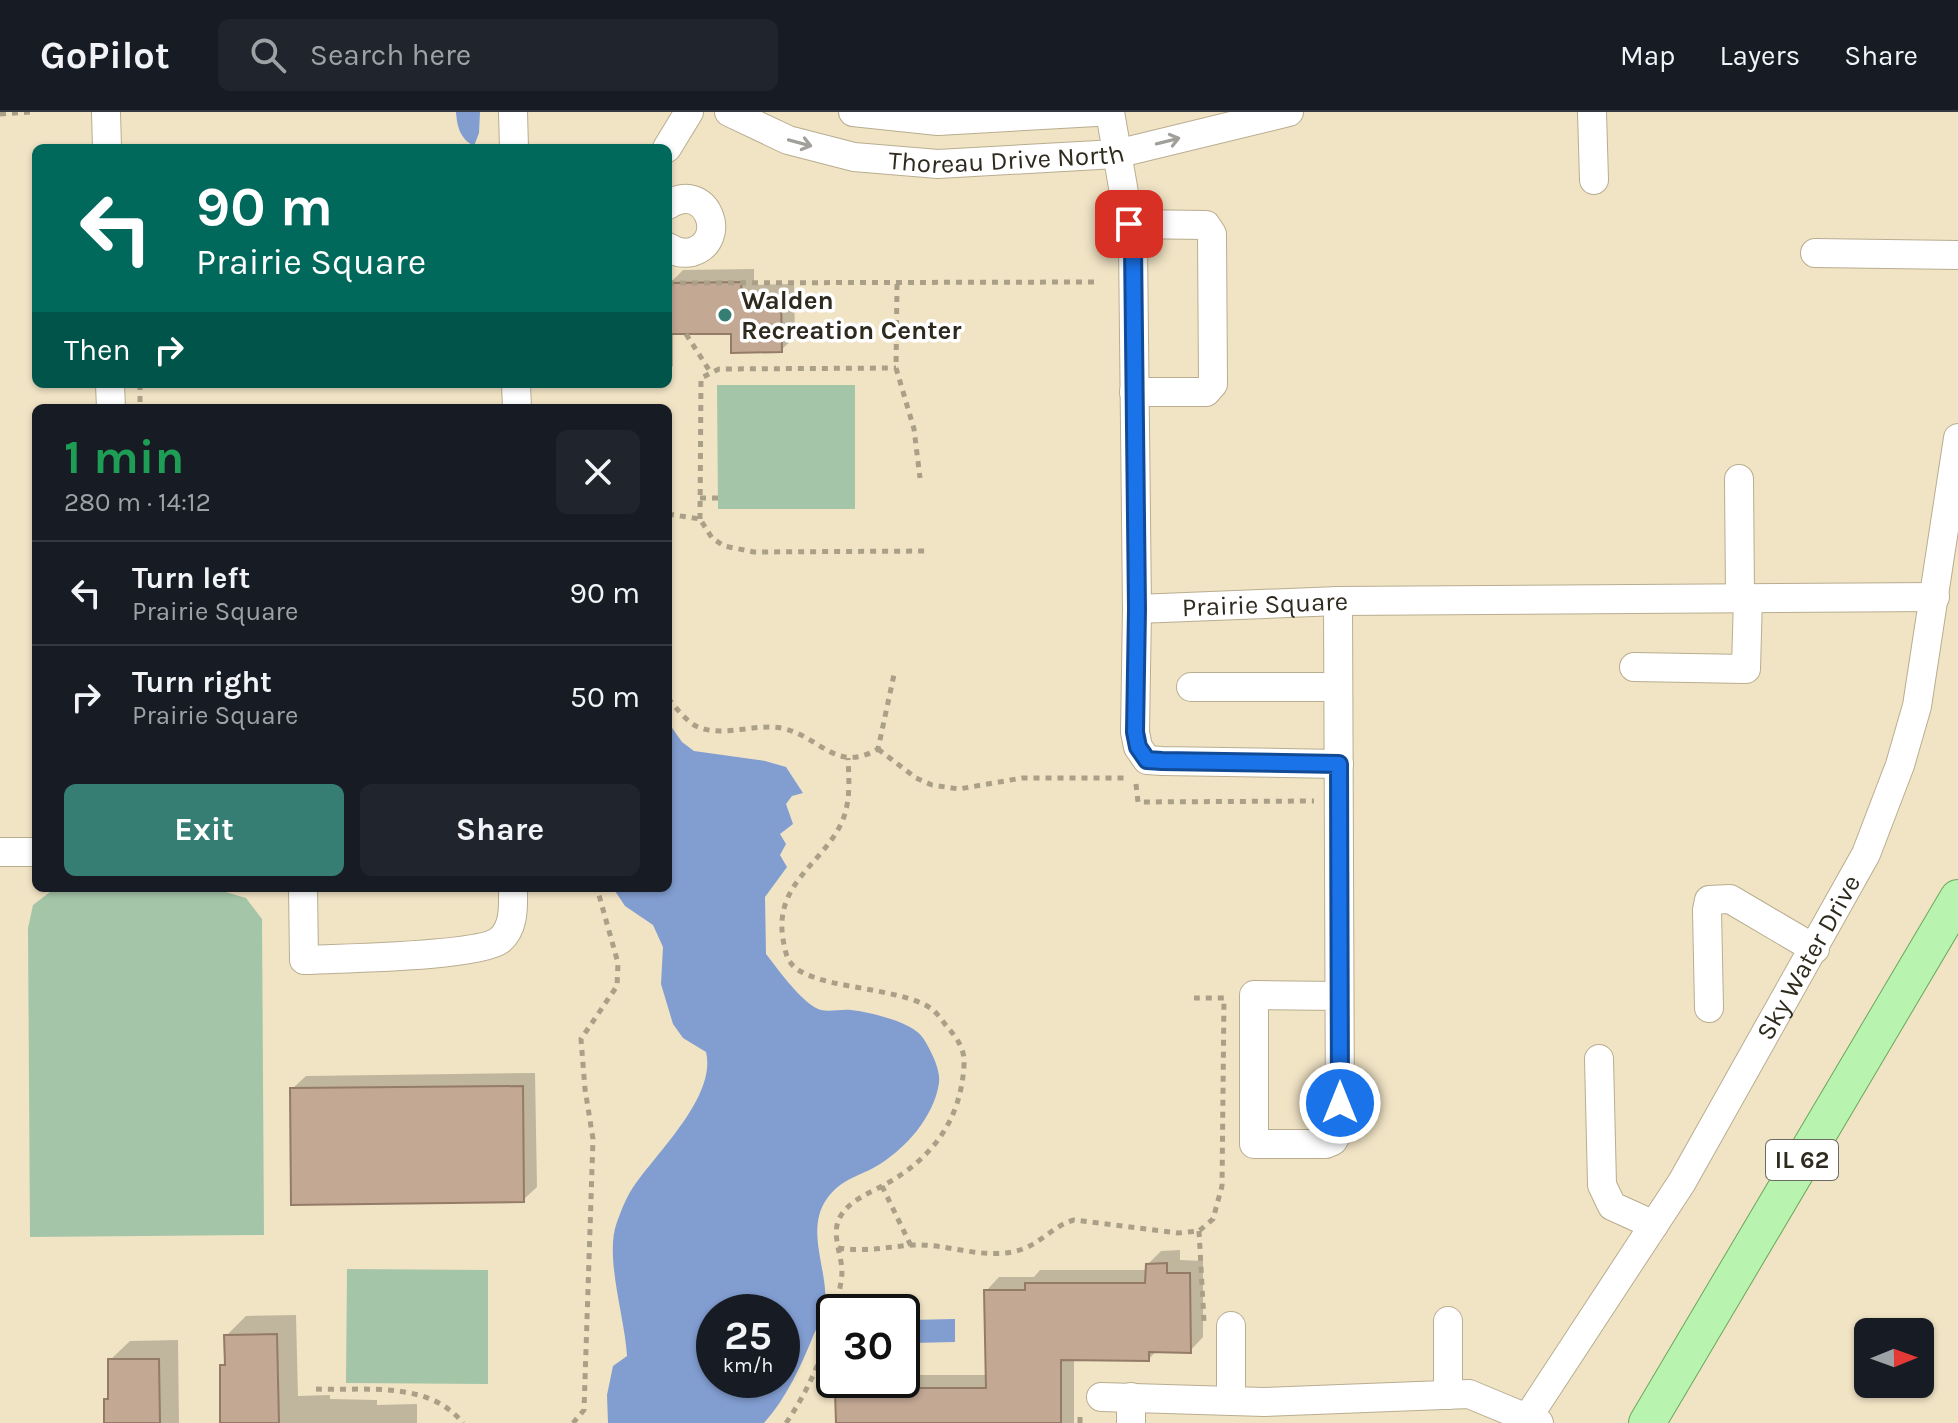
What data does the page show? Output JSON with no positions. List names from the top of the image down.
{
  "streets": {
    "main road": ["IL 62"],
    "street": ["Thoreau Drive North", "Prairie Square", "Sky Water Drive"]
  },
  "crossings": [
    ["Prairie Square", "Sky Water Drive"]
  ],
  "places": ["Walden Recreation Center"],
  "north": "right",
  "page": {
    "header": "GoPilot",
    "search": "Search here",
    "nav": ["Map", "Layers", "Share"],
    "turn": ["90 m", "Prairie Square"],
    "then": "Then",
    "heading": ["1 min", "280 m · 14:12"],
    "list": [
      {
        "name": "Turn left",
        "note": "Prairie Square",
        "value": "90 m"
      },
      {
        "name": "Turn right",
        "note": "Prairie Square",
        "value": "50 m"
      }
    ],
    "buttons": ["Exit", "Share"],
    "speed": "25 km/h",
    "limit": "30"
  }
}
